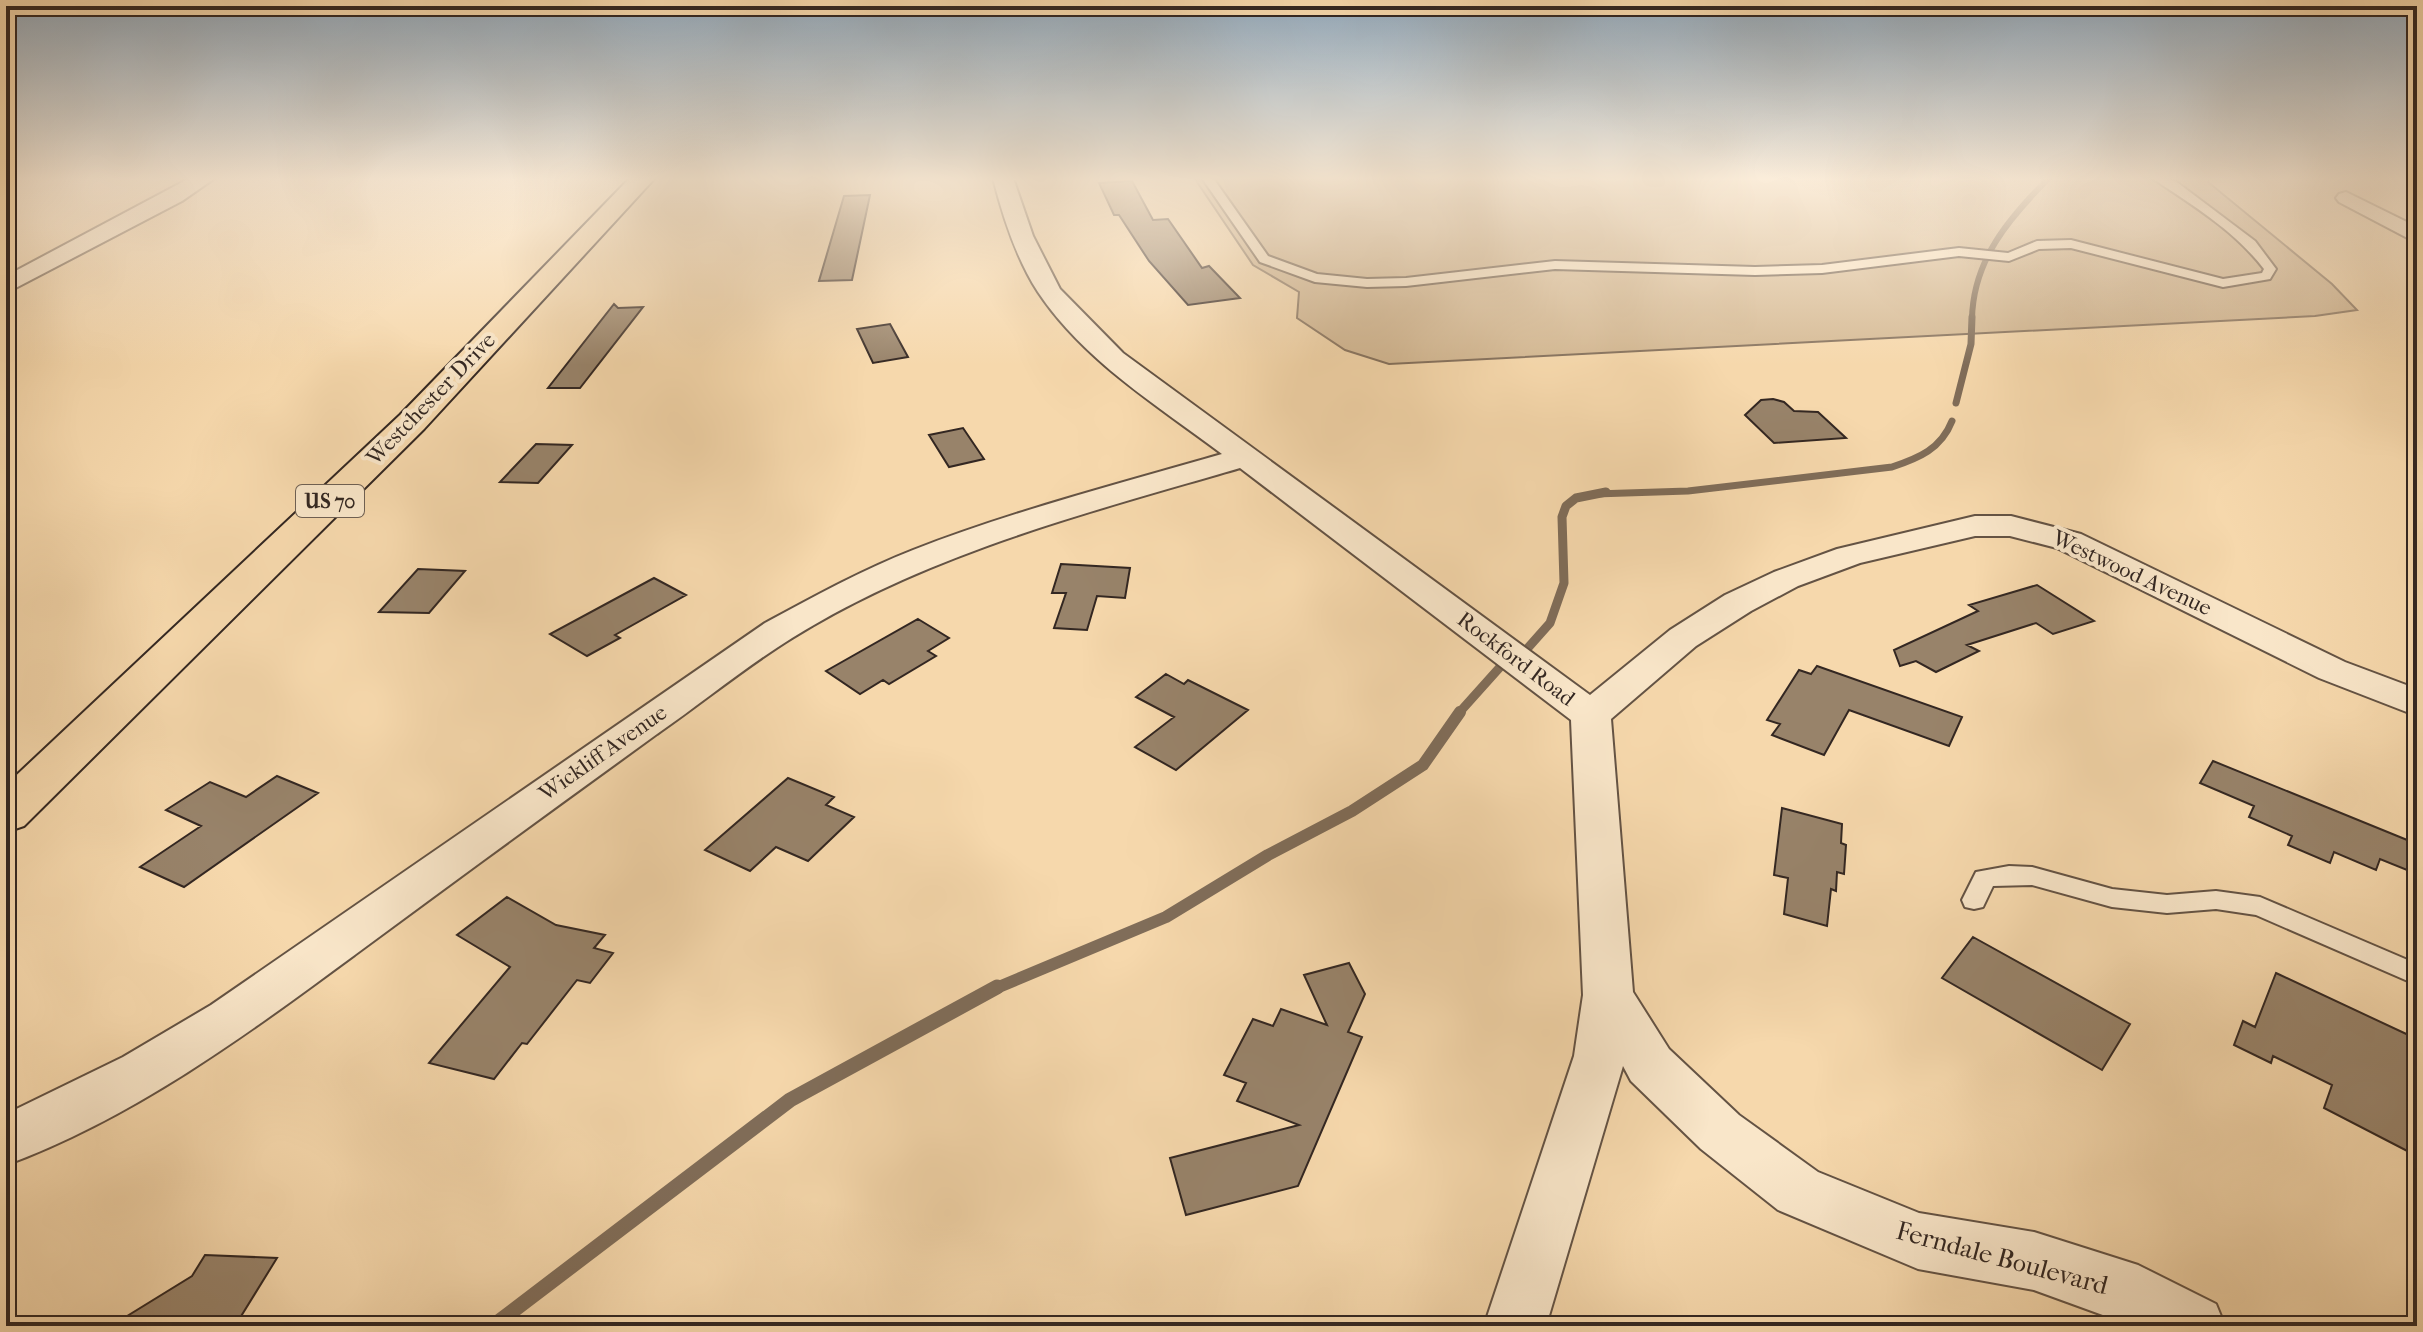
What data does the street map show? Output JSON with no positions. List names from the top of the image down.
{
  "streets": {
    "main road": ["Westchester Drive", "US 70"],
    "street": [
      "Westwood Avenue",
      "Rockford Road",
      "Wickliff Avenue",
      "Ferndale Boulevard"
    ]
  },
  "crossings": [
    ["Westwood Avenue", "Rockford Road"],
    ["Rockford Road", "Wickliff Avenue"],
    ["Rockford Road", "Ferndale Boulevard"]
  ]
}
